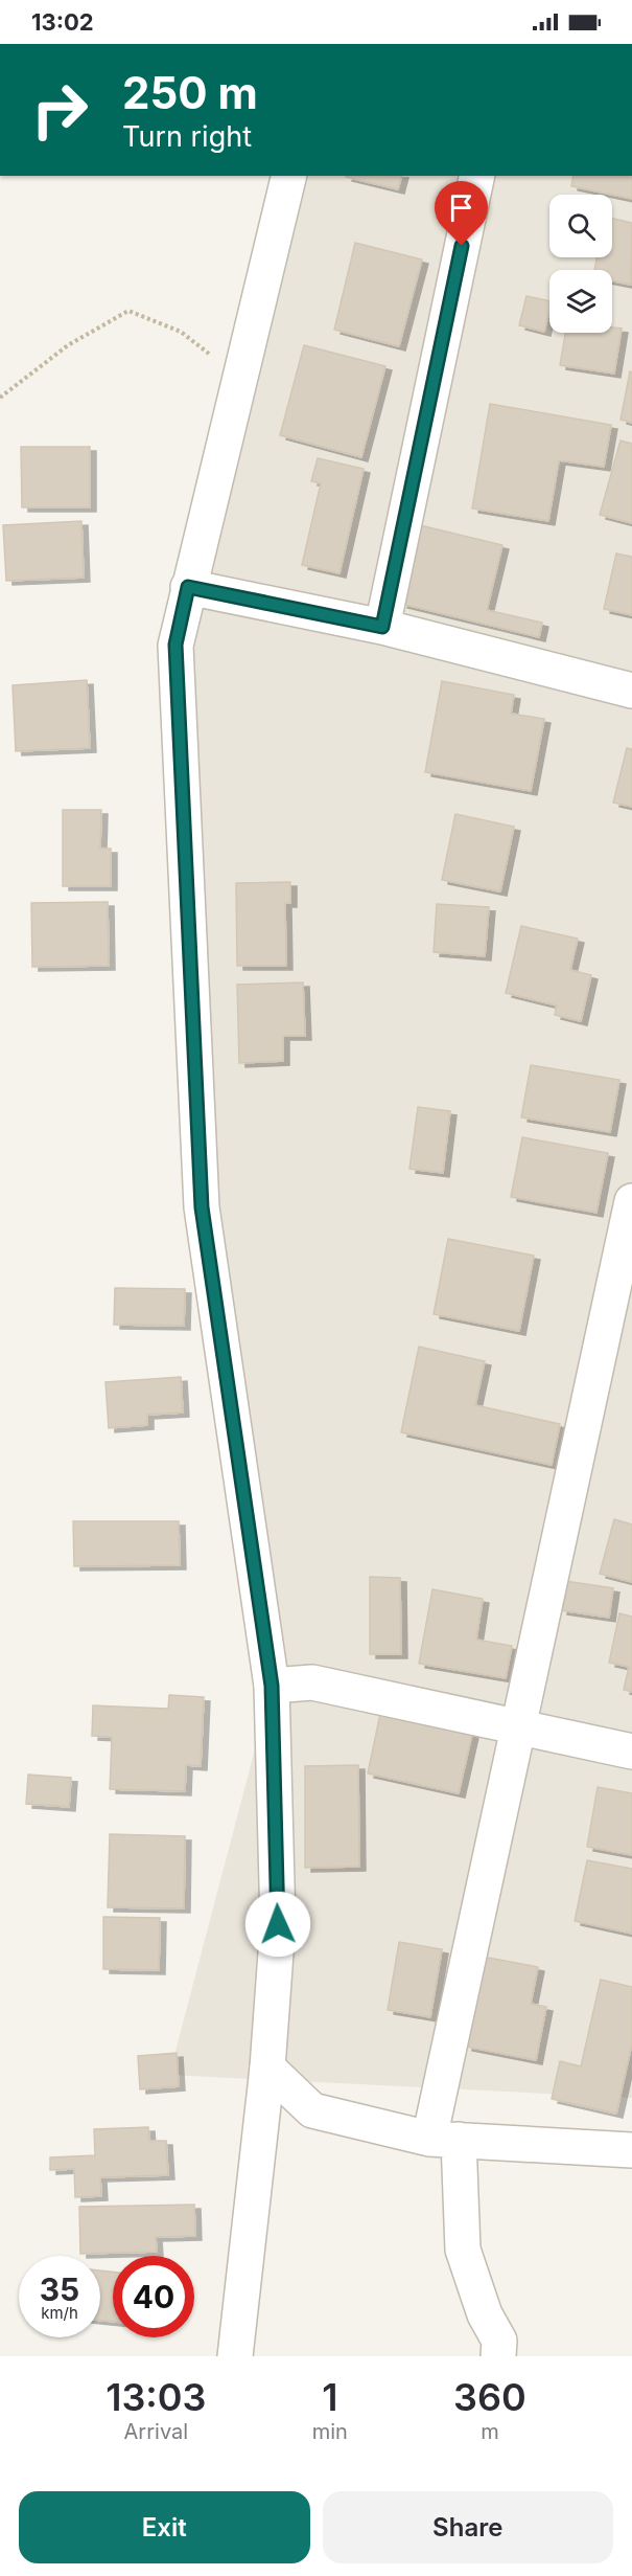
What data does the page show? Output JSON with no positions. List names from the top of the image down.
{
  "page": {
    "status": "13:02",
    "turn": ["250 m", "Turn right"],
    "speed": "35 km/h",
    "limit": "40",
    "eta": [
      "13:03",
      "Arrival",
      "1",
      "min",
      "360",
      "m"
    ],
    "buttons": ["Exit", "Share"]
  }
}
